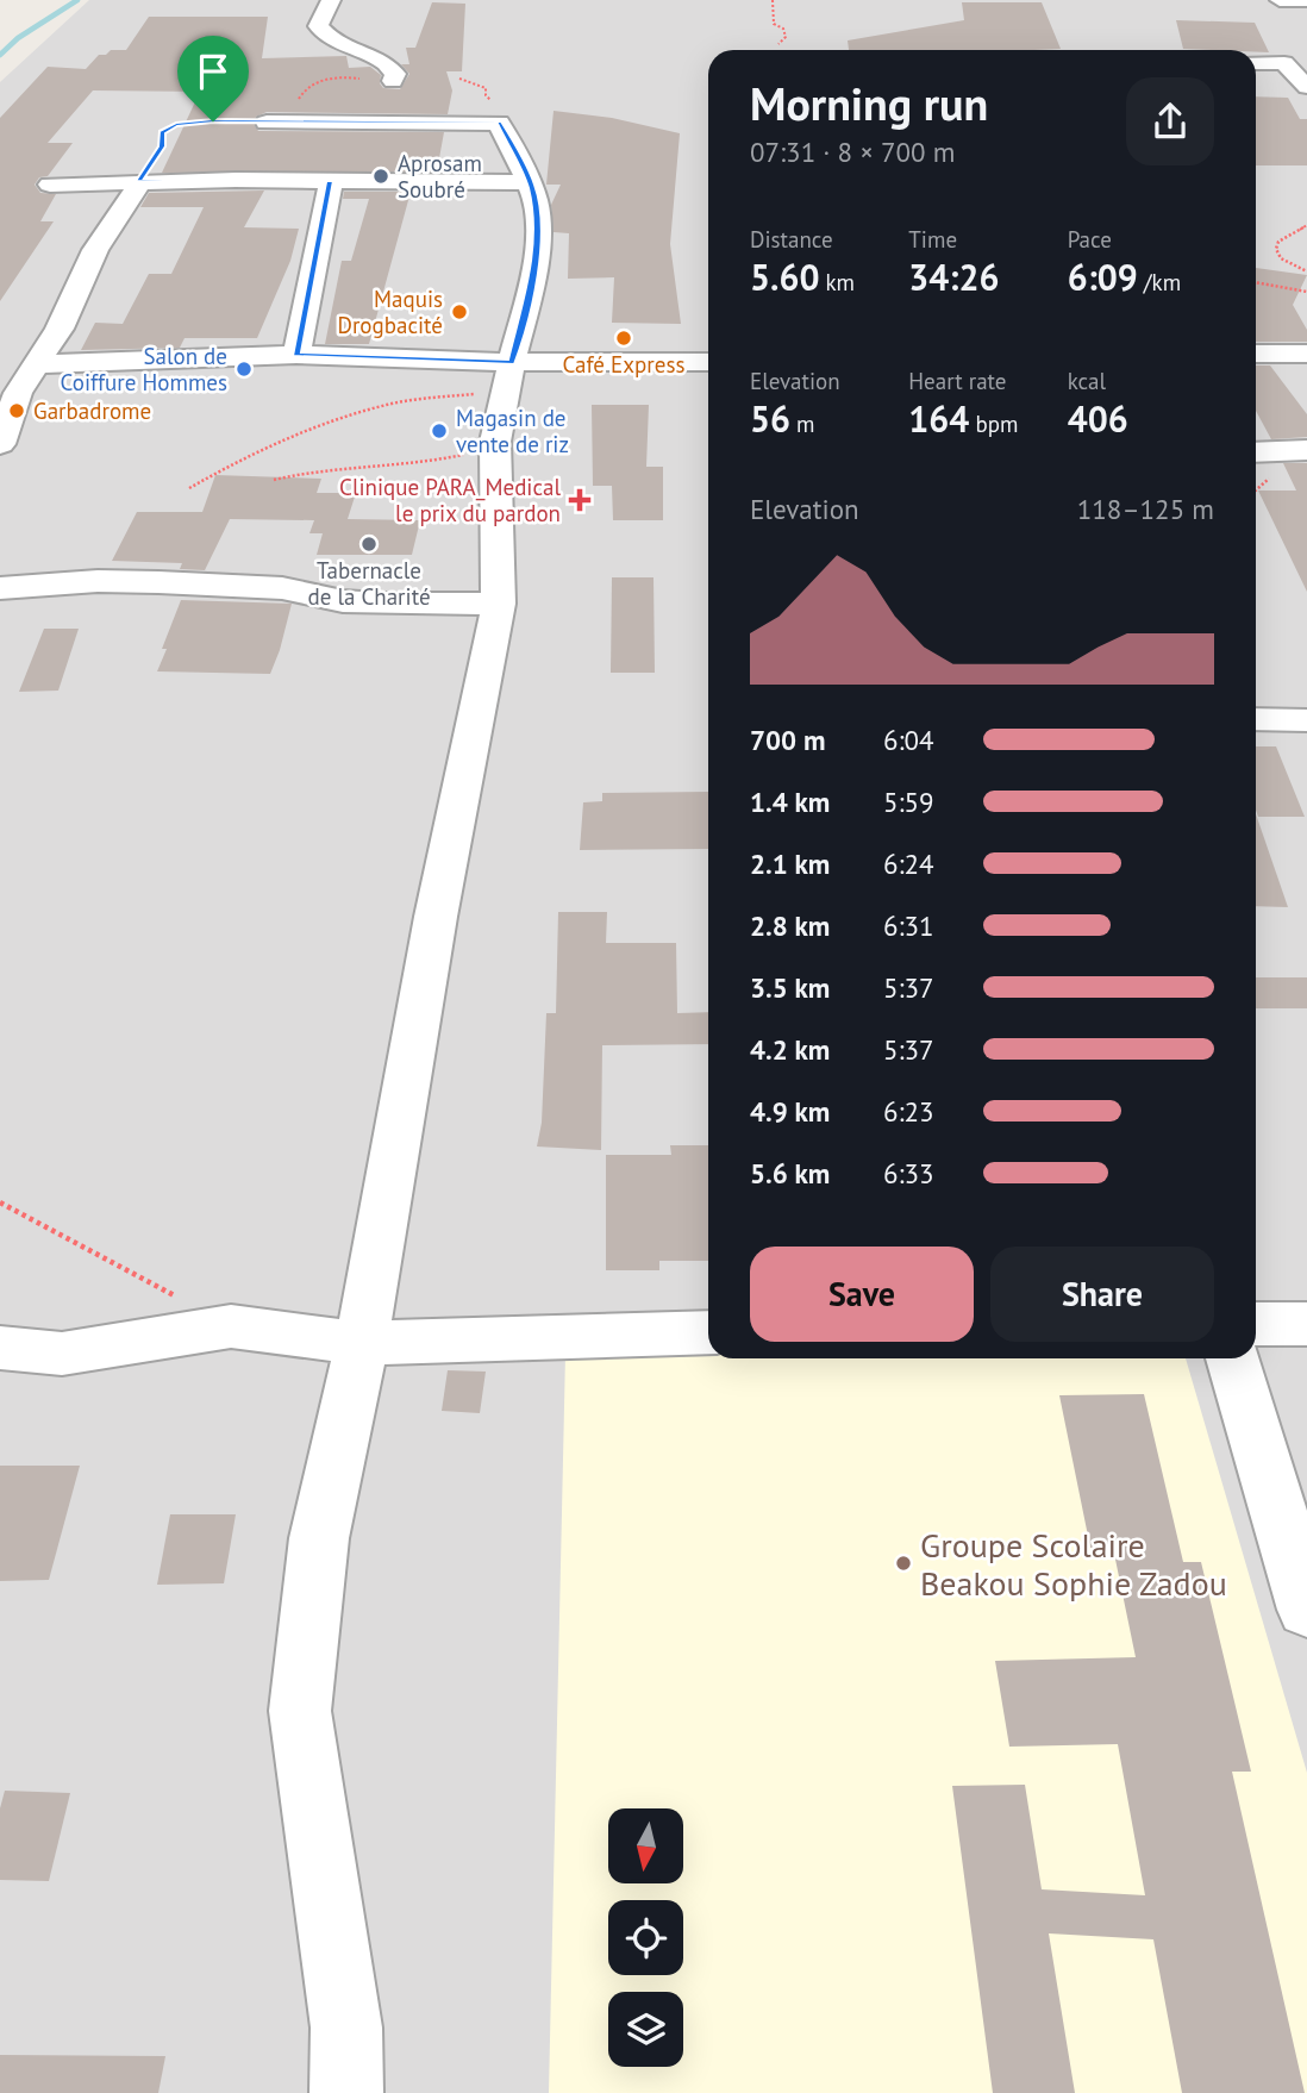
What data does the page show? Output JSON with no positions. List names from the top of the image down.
{
  "places": {
    "other": [
      "Aprosam Soubré",
      "Maquis Drogbacité",
      "Café Express",
      "Salon de Coiffure Hommes",
      "Garbadrome",
      "Magasin de vente de riz",
      "Tabernacle de la Charité",
      "Groupe Scolaire Beakou Sophie Zadou"
    ],
    "health": ["Clinique PARA_Medical le prix du pardon"]
  },
  "north": "bottom",
  "page": {
    "heading": ["Morning run", "07:31 · 8 × 700 m"],
    "stats": [
      ["Distance", "5.60 km"],
      ["Time", "34:26"],
      ["Pace", "6:09 /km"],
      ["Elevation", "56 m"],
      ["Heart rate", "164 bpm"],
      ["kcal", "406"]
    ],
    "chart": ["Elevation", "118–125 m"],
    "list": [
      {
        "name": "700 m",
        "note": "6:04"
      },
      {
        "name": "1.4 km",
        "note": "5:59"
      },
      {
        "name": "2.1 km",
        "note": "6:24"
      },
      {
        "name": "2.8 km",
        "note": "6:31"
      },
      {
        "name": "3.5 km",
        "note": "5:37"
      },
      {
        "name": "4.2 km",
        "note": "5:37"
      },
      {
        "name": "4.9 km",
        "note": "6:23"
      },
      {
        "name": "5.6 km",
        "note": "6:33"
      }
    ],
    "buttons": ["Save", "Share"]
  }
}
